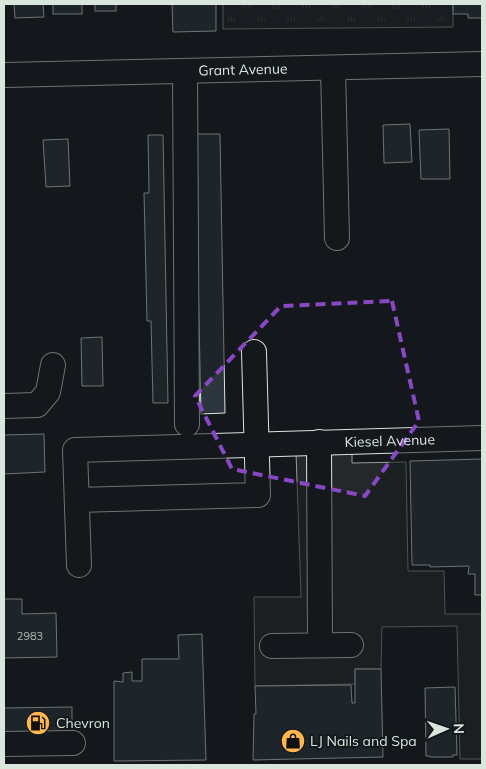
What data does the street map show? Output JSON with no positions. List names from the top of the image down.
{
  "streets": {
    "street": ["Grant Avenue", "Kiesel Avenue"]
  },
  "places": {
    "fuel station": ["Chevron"],
    "shop": ["LJ Nails and Spa"]
  },
  "house_numbers": ["2983"],
  "north": "right"
}
